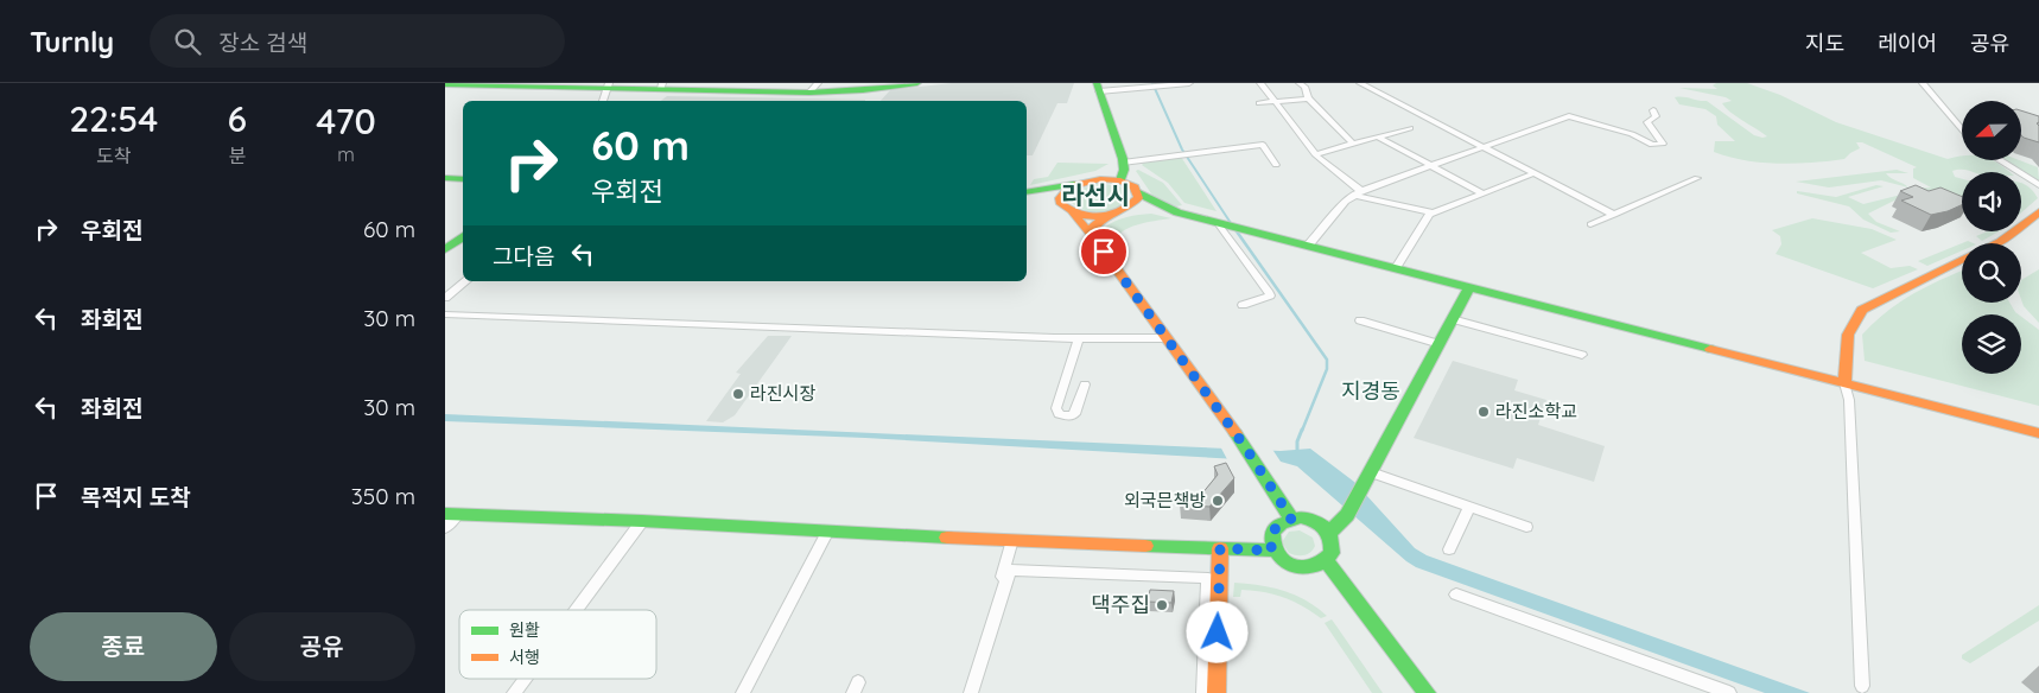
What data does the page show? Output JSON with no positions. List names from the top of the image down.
{
  "districts": ["라선시", "지경동"],
  "places": [
    "라진시장",
    "라진소학교",
    "외국믄책방",
    "댁주집"
  ],
  "legend": ["원활", "서행"],
  "north": "left",
  "page": {
    "header": "Turnly",
    "search": "장소 검색",
    "nav": ["지도", "레이어", "공유"],
    "eta": [
      "22:54",
      "도착",
      "6",
      "분",
      "470",
      "m"
    ],
    "turn": ["60 m", "우회전"],
    "list": [
      {
        "name": "우회전",
        "value": "60 m"
      },
      {
        "name": "좌회전",
        "value": "30 m"
      },
      {
        "name": "좌회전",
        "value": "30 m"
      },
      {
        "name": "목적지 도착",
        "value": "350 m"
      }
    ],
    "then": "그다음",
    "buttons": ["종료", "공유"]
  }
}
